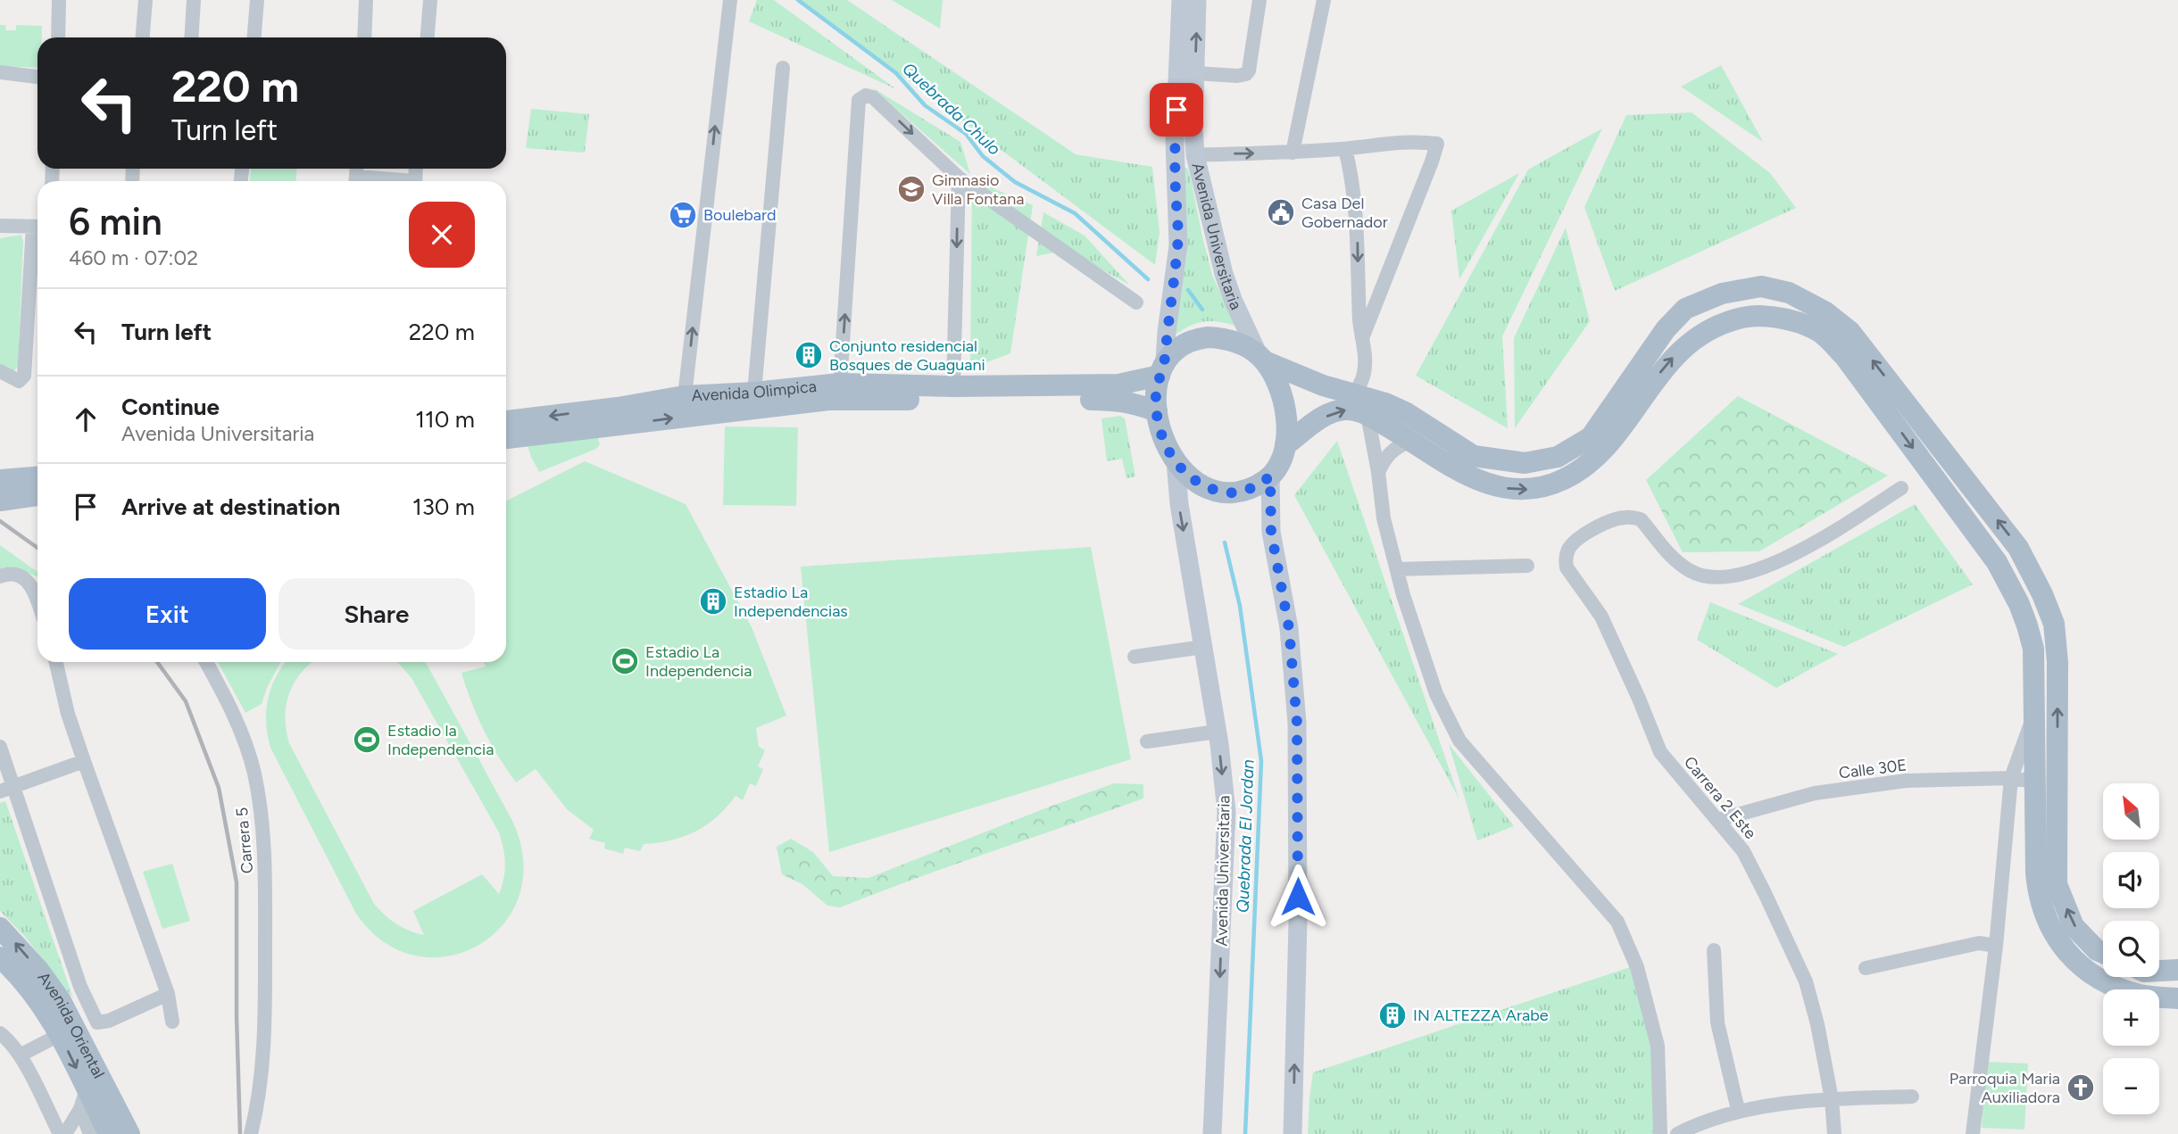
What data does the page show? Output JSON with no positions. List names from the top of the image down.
{
  "streets": {
    "main road": ["Avenida Universitaria", "Avenida Olimpica", "Avenida Oriental"],
    "street": ["Calle 30E", "Carrera 2 Este", "Carrera 5"]
  },
  "crossings": [
    ["Avenida Universitaria", "Avenida Olimpica"],
    ["Calle 30E", "Carrera 2 Este"]
  ],
  "water": ["Quebrada Chulo", "Quebrada El Jordan"],
  "places": {
    "school or university": ["Gimnasio Villa Fontana"],
    "public building": ["Casa Del Gobernador"],
    "supermarket": ["Boulebard"],
    "building": ["Conjunto residencial Bosques de Guaguani", "Estadio La Independencias", "IN ALTEZZA Arabe"],
    "sports": ["Estadio La Independencia", "Estadio la Independencia"],
    "church": ["Parroquia Maria Auxiliadora"]
  },
  "north": "top left",
  "page": {
    "turn": ["220 m", "Turn left"],
    "heading": ["6 min", "460 m · 07:02"],
    "list": [
      {
        "name": "Turn left",
        "value": "220 m"
      },
      {
        "name": "Continue",
        "note": "Avenida Universitaria",
        "value": "110 m"
      },
      {
        "name": "Arrive at destination",
        "value": "130 m"
      }
    ],
    "buttons": ["Exit", "Share"],
    "map_buttons": ["+", "−"]
  }
}
